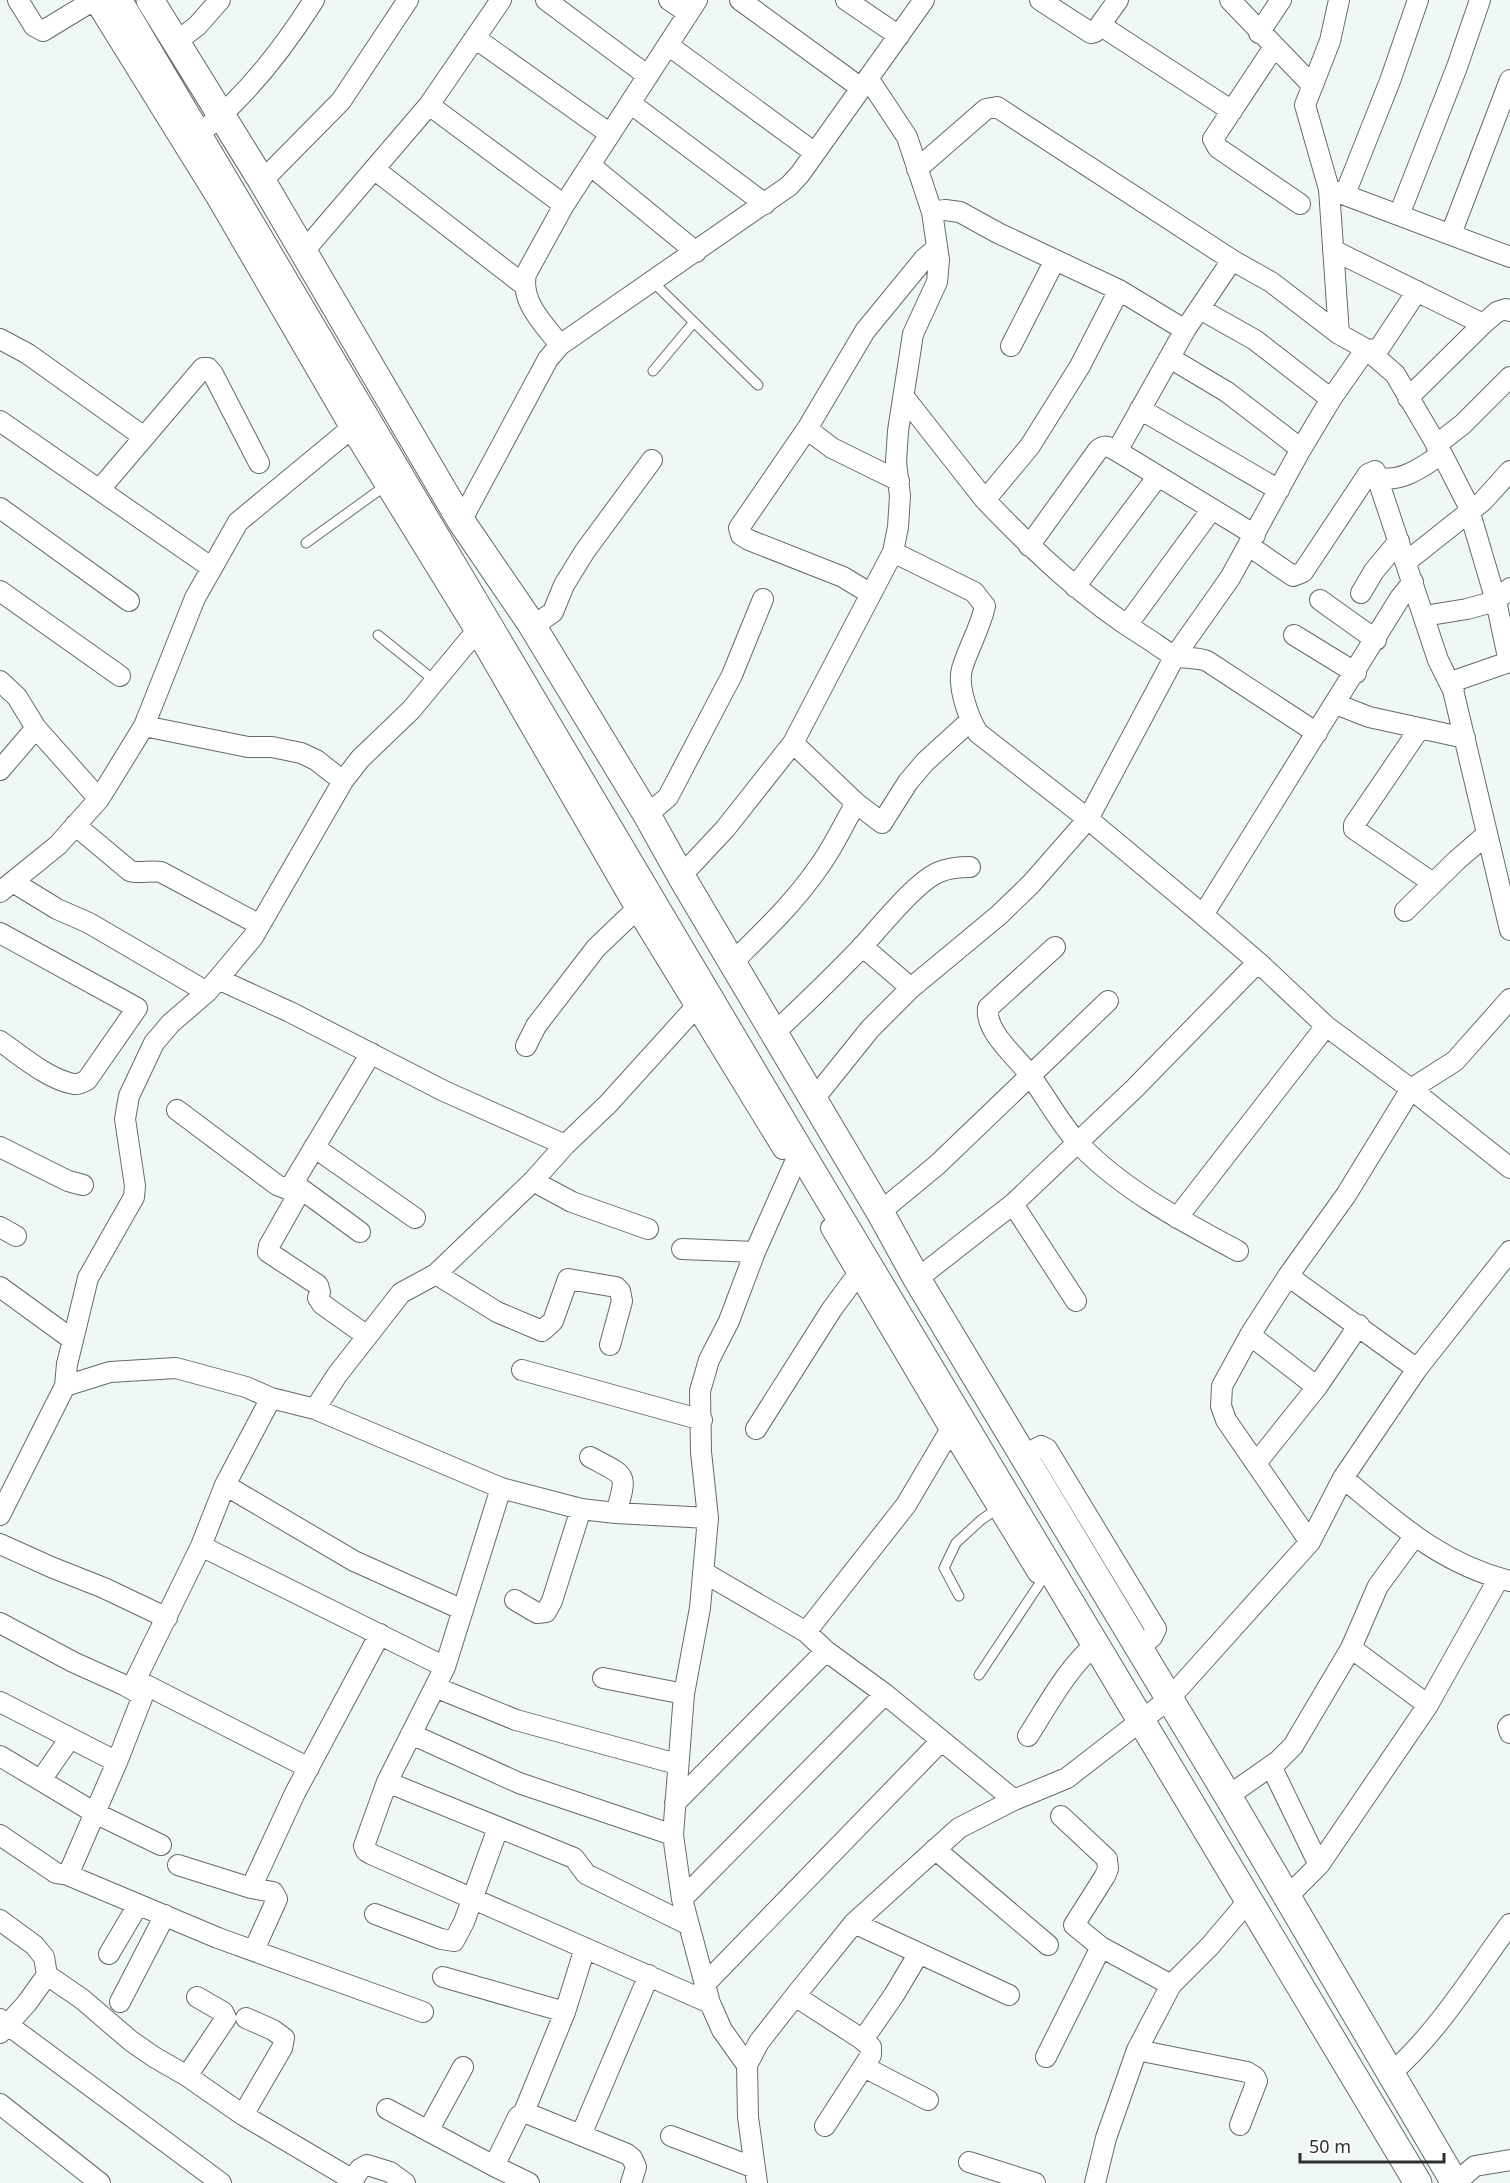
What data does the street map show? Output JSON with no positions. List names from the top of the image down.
{
  "scale_bar": "50 m"
}
